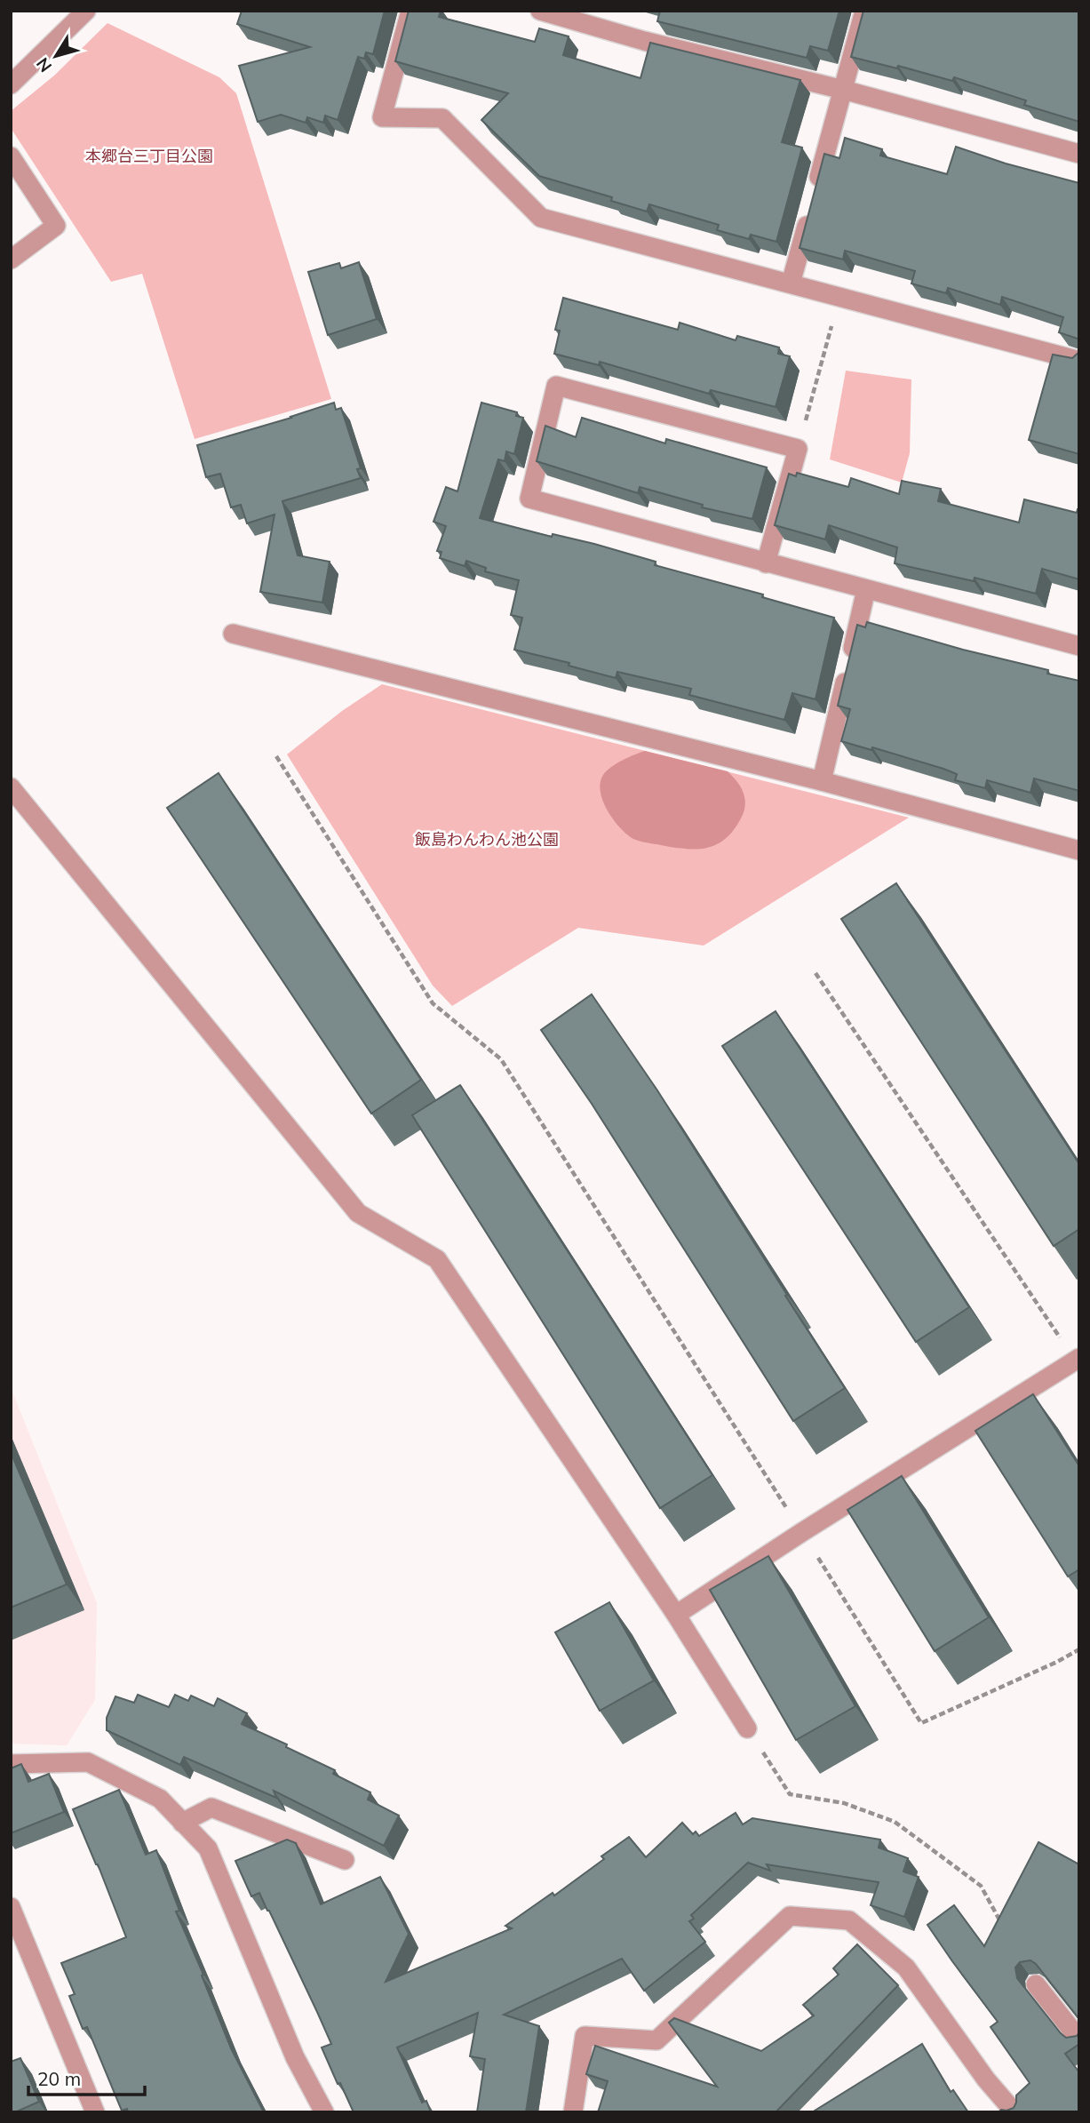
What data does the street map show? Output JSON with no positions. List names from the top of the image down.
{
  "parks": ["本郷台三丁目公園", "飯島わんわん池公園"],
  "scale_bar": "20 m",
  "north": "bottom left"
}
